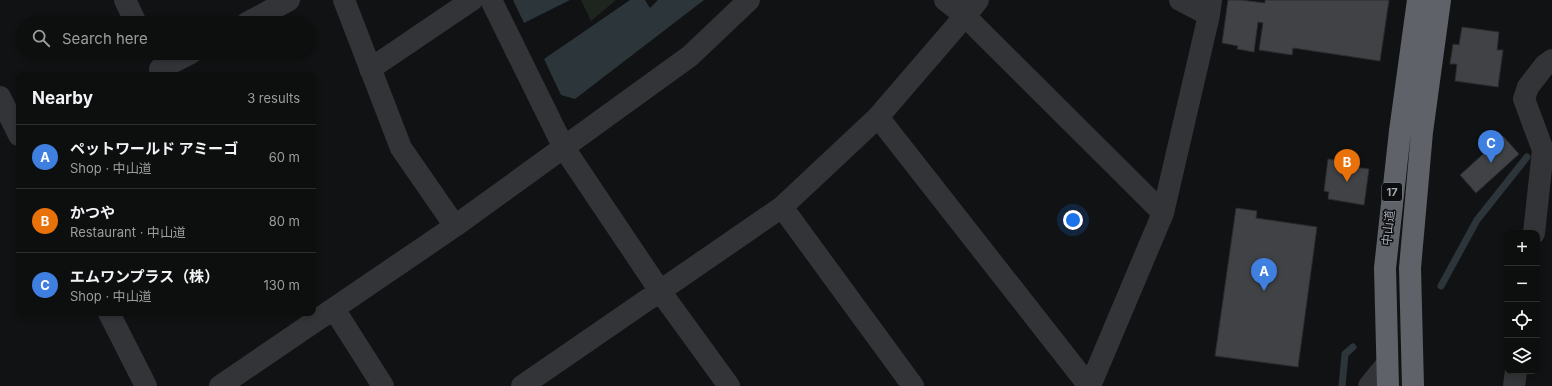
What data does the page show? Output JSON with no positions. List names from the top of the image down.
{
  "streets": {
    "highway": ["17", "中山道"]
  },
  "page": {
    "search": "Search here",
    "heading": ["Nearby", "3 results"],
    "list": [
      {
        "mark": "A",
        "name": "ペットワールド アミーゴ",
        "note": "Shop · 中山道",
        "value": "60 m"
      },
      {
        "mark": "B",
        "name": "かつや",
        "note": "Restaurant · 中山道",
        "value": "80 m"
      },
      {
        "mark": "C",
        "name": "エムワンプラス（株）",
        "note": "Shop · 中山道",
        "value": "130 m"
      }
    ],
    "pins": ["C", "B", "A"],
    "map_buttons": ["+", "−"]
  }
}
